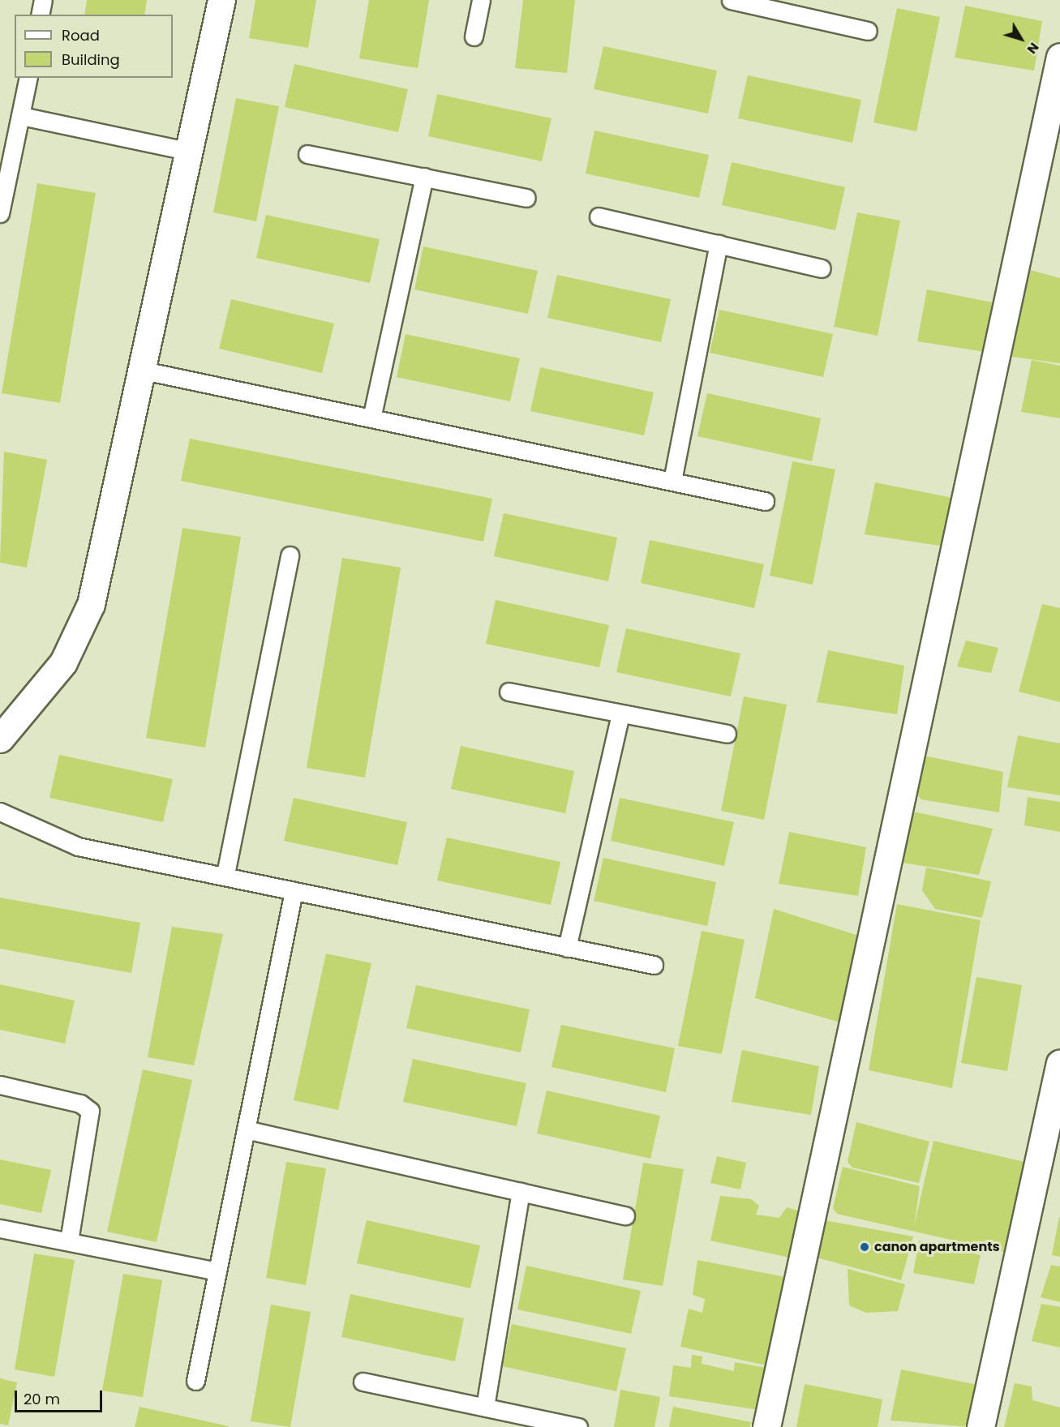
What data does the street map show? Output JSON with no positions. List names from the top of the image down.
{
  "places": ["canon apartments"],
  "legend": ["Road", "Building"],
  "scale_bar": "20 m",
  "north": "bottom right"
}
